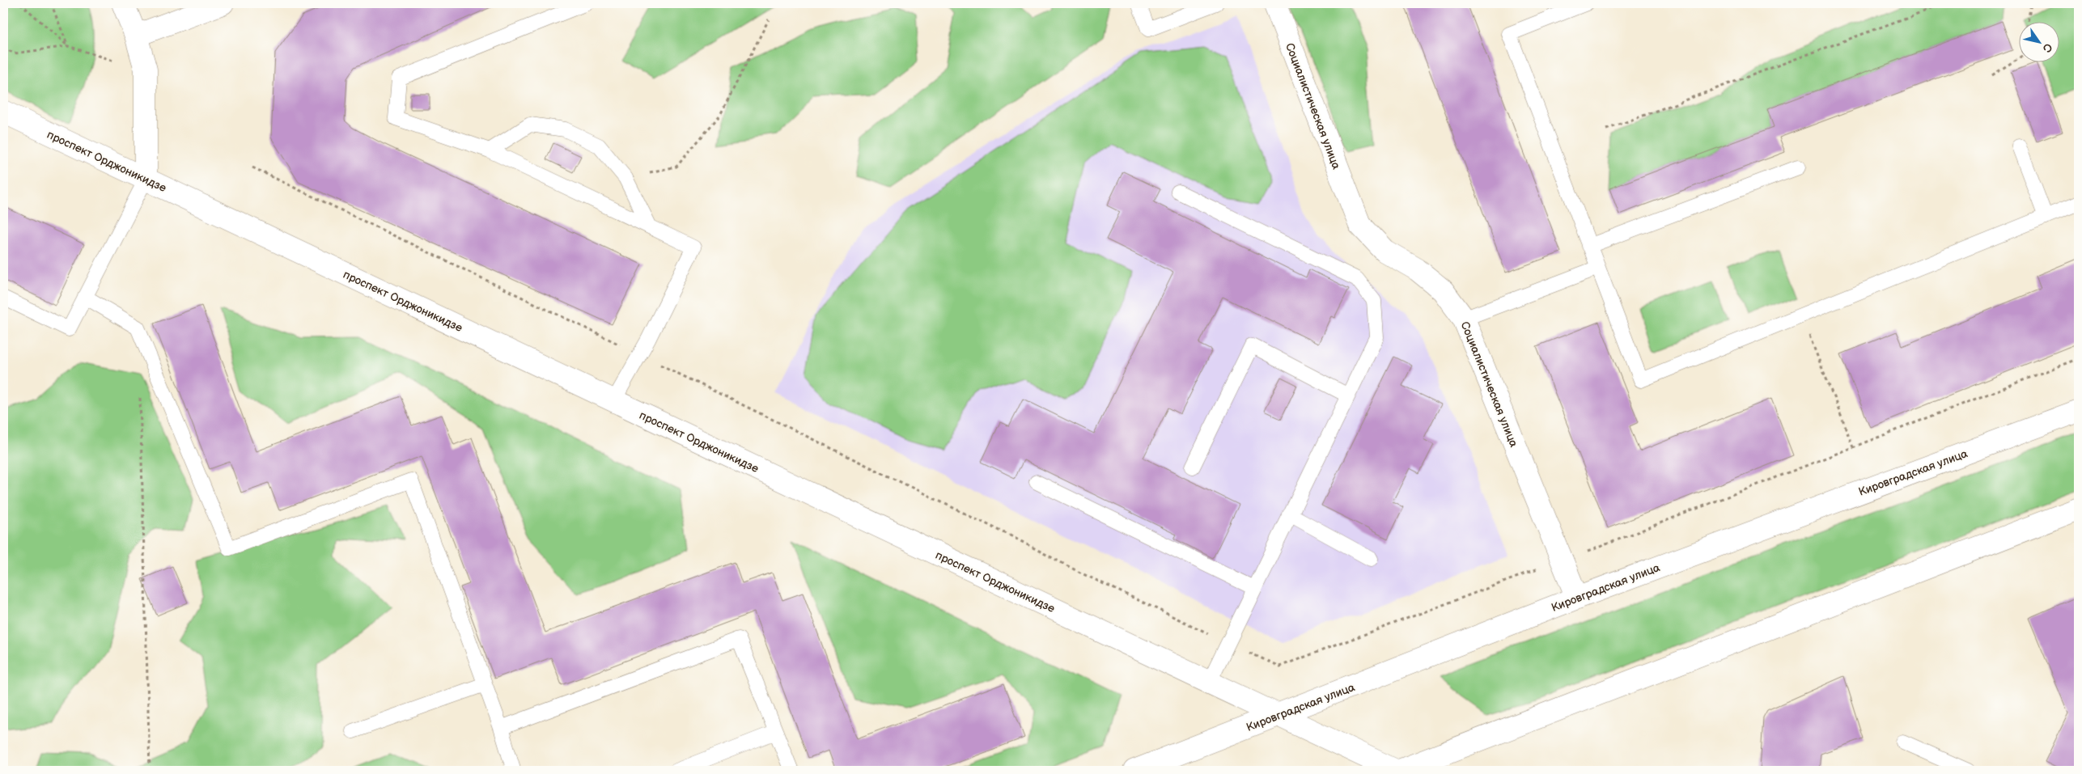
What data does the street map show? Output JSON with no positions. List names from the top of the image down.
{
  "streets": {
    "street": ["Социалистическая улица", "проспект Орджоникидзе", "Кировградская улица"]
  },
  "crossings": [
    ["Социалистическая улица", "Кировградская улица"],
    ["проспект Орджоникидзе", "Кировградская улица"]
  ],
  "north": "bottom right"
}
